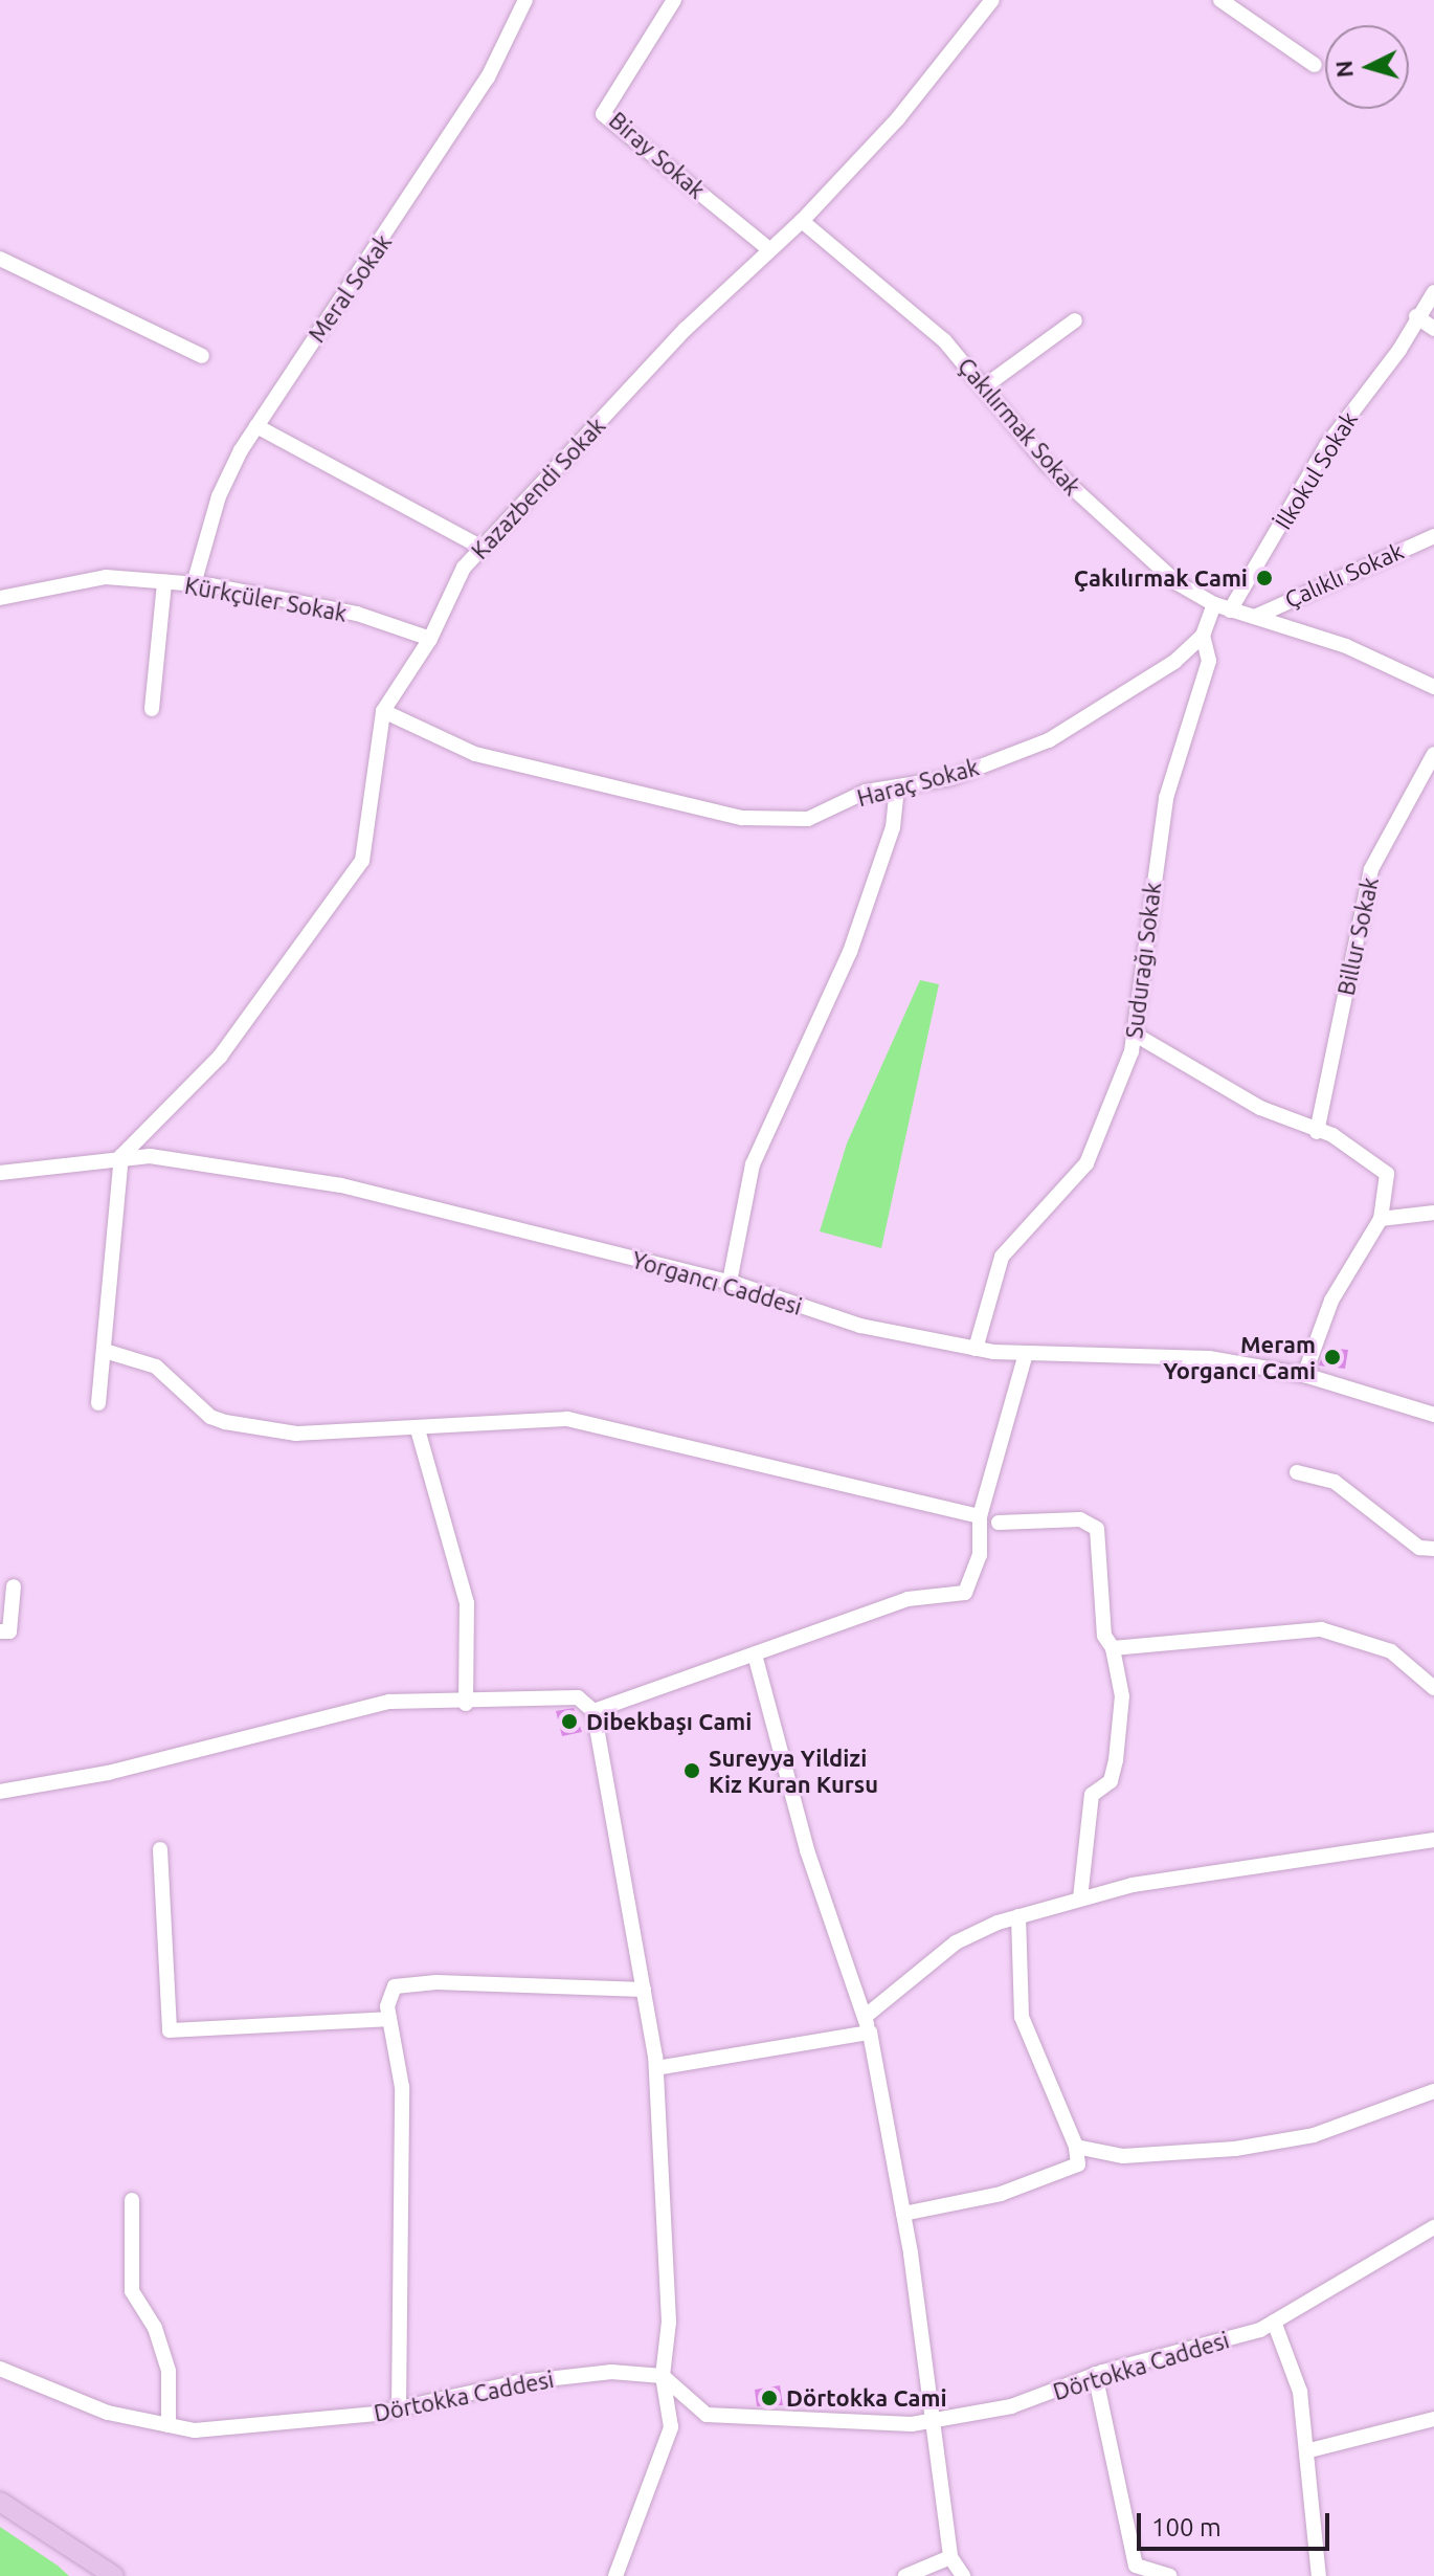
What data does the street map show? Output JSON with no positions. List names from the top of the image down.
{
  "streets": {
    "street": [
      "Biray Sokak",
      "Meral Sokak",
      "Çakılırmak Sokak",
      "İlkokul Sokak",
      "Kazazbendi Sokak",
      "Çalıklı Sokak",
      "Kürkçüler Sokak",
      "Haraç Sokak",
      "Billur Sokak",
      "Sudurağı Sokak",
      "Yorgancı Caddesi",
      "Dörtokka Caddesi"
    ]
  },
  "crossings": [
    ["Biray Sokak", "Kazazbendi Sokak"],
    ["Meral Sokak", "Kürkçüler Sokak"],
    ["Çakılırmak Sokak", "İlkokul Sokak"],
    ["Çakılırmak Sokak", "Kazazbendi Sokak"],
    ["Çakılırmak Sokak", "Çalıklı Sokak"],
    ["Çakılırmak Sokak", "Haraç Sokak"],
    ["Kazazbendi Sokak", "Kürkçüler Sokak"],
    ["Kazazbendi Sokak", "Haraç Sokak"],
    ["Kazazbendi Sokak", "Yorgancı Caddesi"],
    ["Haraç Sokak", "Sudurağı Sokak"],
    ["Sudurağı Sokak", "Yorgancı Caddesi"]
  ],
  "places": [
    "Çakılırmak Cami",
    "Meram Yorgancı Cami",
    "Dibekbaşı Cami",
    "Sureyya Yildizi Kiz Kuran Kursu",
    "Dörtokka Cami"
  ],
  "scale_bar": "100 m",
  "north": "left"
}
